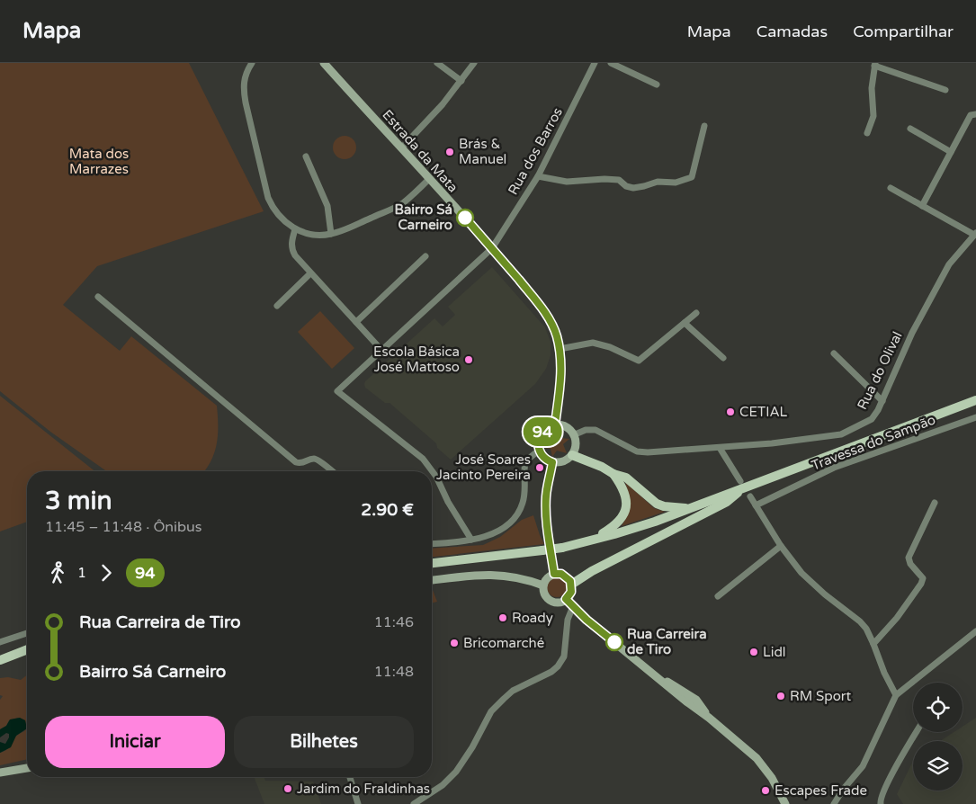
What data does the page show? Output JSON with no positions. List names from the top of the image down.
{
  "streets": {
    "main road": ["Estrada da Mata"],
    "street": ["Rua dos Barros", "Rua do Olival", "Travessa do Sampão"]
  },
  "crossings": [
    ["Estrada da Mata", "Rua dos Barros"],
    ["Estrada da Mata", "Rua do Olival"]
  ],
  "parks": ["Mata dos Marrazes"],
  "places": [
    "Brás & Manuel",
    "Bairro Sá Carneiro",
    "Escola Básica José Mattoso",
    "CETIAL",
    "José Soares Jacinto Pereira",
    "Roady",
    "Rua Carreira de Tiro",
    "Bricomarché",
    "Lidl",
    "RM Sport",
    "Jardim do Fraldinhas",
    "Escapes Frade"
  ],
  "lines": ["bus line 94"],
  "page": {
    "header": "Mapa",
    "nav": ["Mapa", "Camadas", "Compartilhar"],
    "on_map": "94",
    "heading": ["3 min", "11:45 – 11:48 · Ônibus", "2.90 €"],
    "legs": ["1", "94"],
    "list": [
      {
        "name": "Rua Carreira de Tiro",
        "value": "11:46"
      },
      {
        "name": "Bairro Sá Carneiro",
        "value": "11:48"
      }
    ],
    "buttons": ["Iniciar", "Bilhetes"]
  }
}
